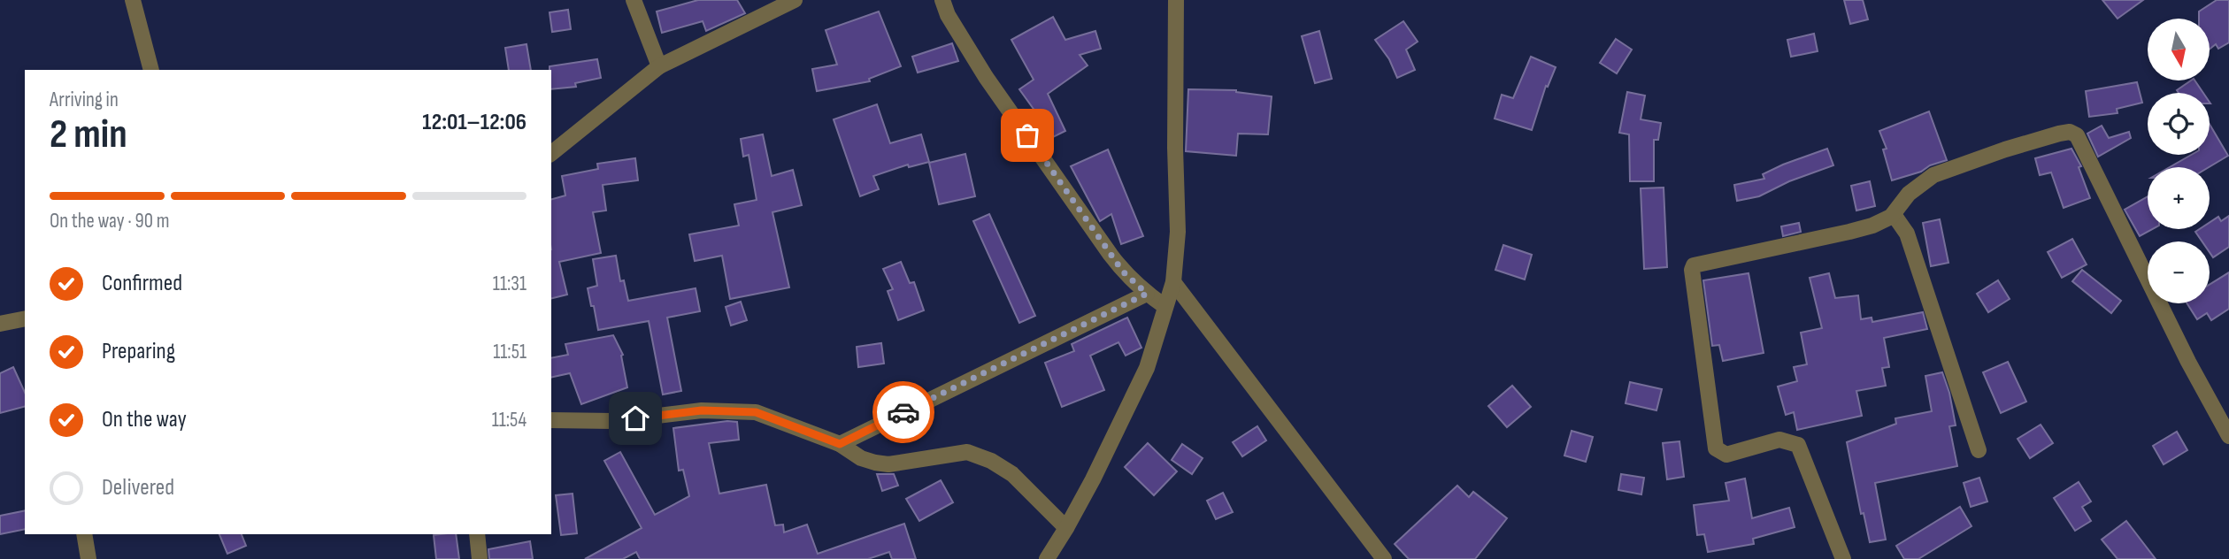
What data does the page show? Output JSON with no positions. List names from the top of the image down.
{
  "north": "bottom",
  "page": {
    "map_buttons": ["+", "−"],
    "heading": ["2 min", "Arriving in", "12:01–12:06"],
    "bar": "On the way · 90 m",
    "list": [
      ["Confirmed", "11:31"],
      ["Preparing", "11:51"],
      ["On the way", "11:54"],
      "Delivered"
    ]
  }
}
